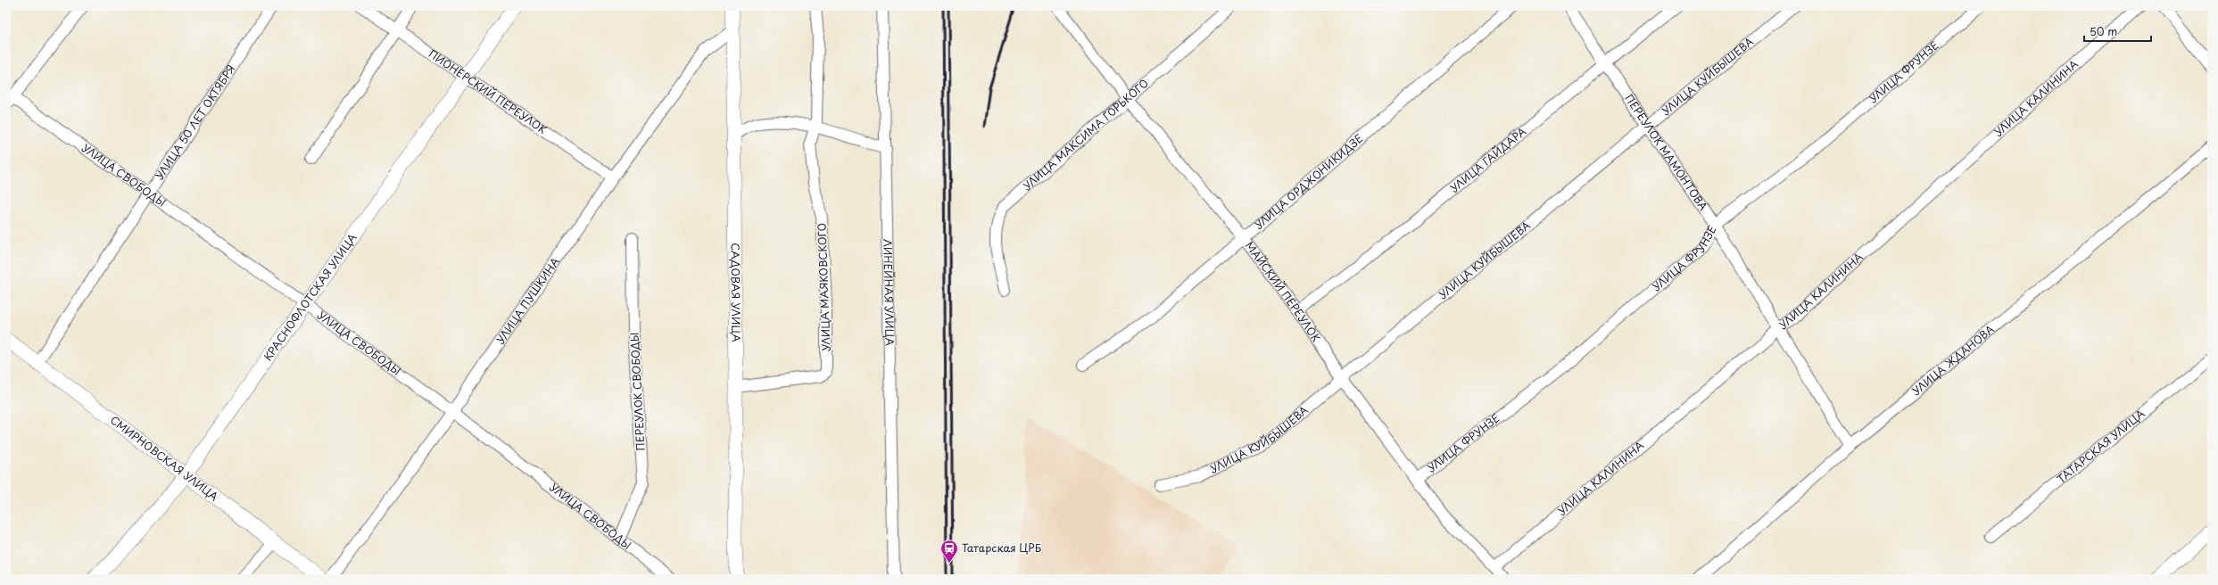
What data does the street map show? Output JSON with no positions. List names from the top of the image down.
{
  "streets": {
    "street": [
      "УЛИЦА ФРУНЗЕ",
      "УЛИЦА КУЙБЫШЕВА",
      "ПИОНЕРСКИЙ ПЕРЕУЛОК",
      "УЛИЦА КАЛИНИНА",
      "УЛИЦА 50 ЛЕТ ОКТЯБРЯ",
      "УЛИЦА МАКСИМА ГОРЬКОГО",
      "ПЕРЕУЛОК МАМОНТОВА",
      "УЛИЦА ГАЙДАРА",
      "УЛИЦА СВОБОДЫ",
      "УЛИЦА ОРДЖОНИКИДЗЕ",
      "УЛИЦА МАЯКОВСКОГО",
      "САДОВАЯ УЛИЦА",
      "ЛИНЕЙНАЯ УЛИЦА",
      "МАЙСКИЙ ПЕРЕУЛОК",
      "КРАСНОФЛОТСКАЯ УЛИЦА",
      "УЛИЦА ПУШКИНА",
      "УЛИЦА ЖДАНОВА",
      "ПЕРЕУЛОК СВОБОДЫ",
      "ТАТАРСКАЯ УЛИЦА",
      "СМИРНОВСКАЯ УЛИЦА"
    ]
  },
  "crossings": [
    ["УЛИЦА ФРУНЗЕ", "ПЕРЕУЛОК МАМОНТОВА"],
    ["УЛИЦА ФРУНЗЕ", "МАЙСКИЙ ПЕРЕУЛОК"],
    ["УЛИЦА КУЙБЫШЕВА", "ПЕРЕУЛОК МАМОНТОВА"],
    ["УЛИЦА КУЙБЫШЕВА", "МАЙСКИЙ ПЕРЕУЛОК"],
    ["ПИОНЕРСКИЙ ПЕРЕУЛОК", "КРАСНОФЛОТСКАЯ УЛИЦА"],
    ["ПИОНЕРСКИЙ ПЕРЕУЛОК", "УЛИЦА ПУШКИНА"],
    ["УЛИЦА КАЛИНИНА", "ПЕРЕУЛОК МАМОНТОВА"],
    ["УЛИЦА КАЛИНИНА", "МАЙСКИЙ ПЕРЕУЛОК"],
    ["УЛИЦА 50 ЛЕТ ОКТЯБРЯ", "УЛИЦА СВОБОДЫ"],
    ["УЛИЦА 50 ЛЕТ ОКТЯБРЯ", "СМИРНОВСКАЯ УЛИЦА"],
    ["УЛИЦА МАКСИМА ГОРЬКОГО", "МАЙСКИЙ ПЕРЕУЛОК"],
    ["ПЕРЕУЛОК МАМОНТОВА", "УЛИЦА ГАЙДАРА"],
    ["ПЕРЕУЛОК МАМОНТОВА", "УЛИЦА ЖДАНОВА"],
    ["УЛИЦА ГАЙДАРА", "МАЙСКИЙ ПЕРЕУЛОК"],
    ["УЛИЦА СВОБОДЫ", "КРАСНОФЛОТСКАЯ УЛИЦА"],
    ["УЛИЦА СВОБОДЫ", "УЛИЦА ПУШКИНА"],
    ["УЛИЦА СВОБОДЫ", "ПЕРЕУЛОК СВОБОДЫ"],
    ["УЛИЦА ОРДЖОНИКИДЗЕ", "МАЙСКИЙ ПЕРЕУЛОК"],
    ["УЛИЦА МАЯКОВСКОГО", "САДОВАЯ УЛИЦА"],
    ["САДОВАЯ УЛИЦА", "УЛИЦА ПУШКИНА"],
    ["КРАСНОФЛОТСКАЯ УЛИЦА", "СМИРНОВСКАЯ УЛИЦА"]
  ],
  "places": {
    "station": ["Татарская ЦРБ"]
  },
  "scale_bar": "50 m"
}
